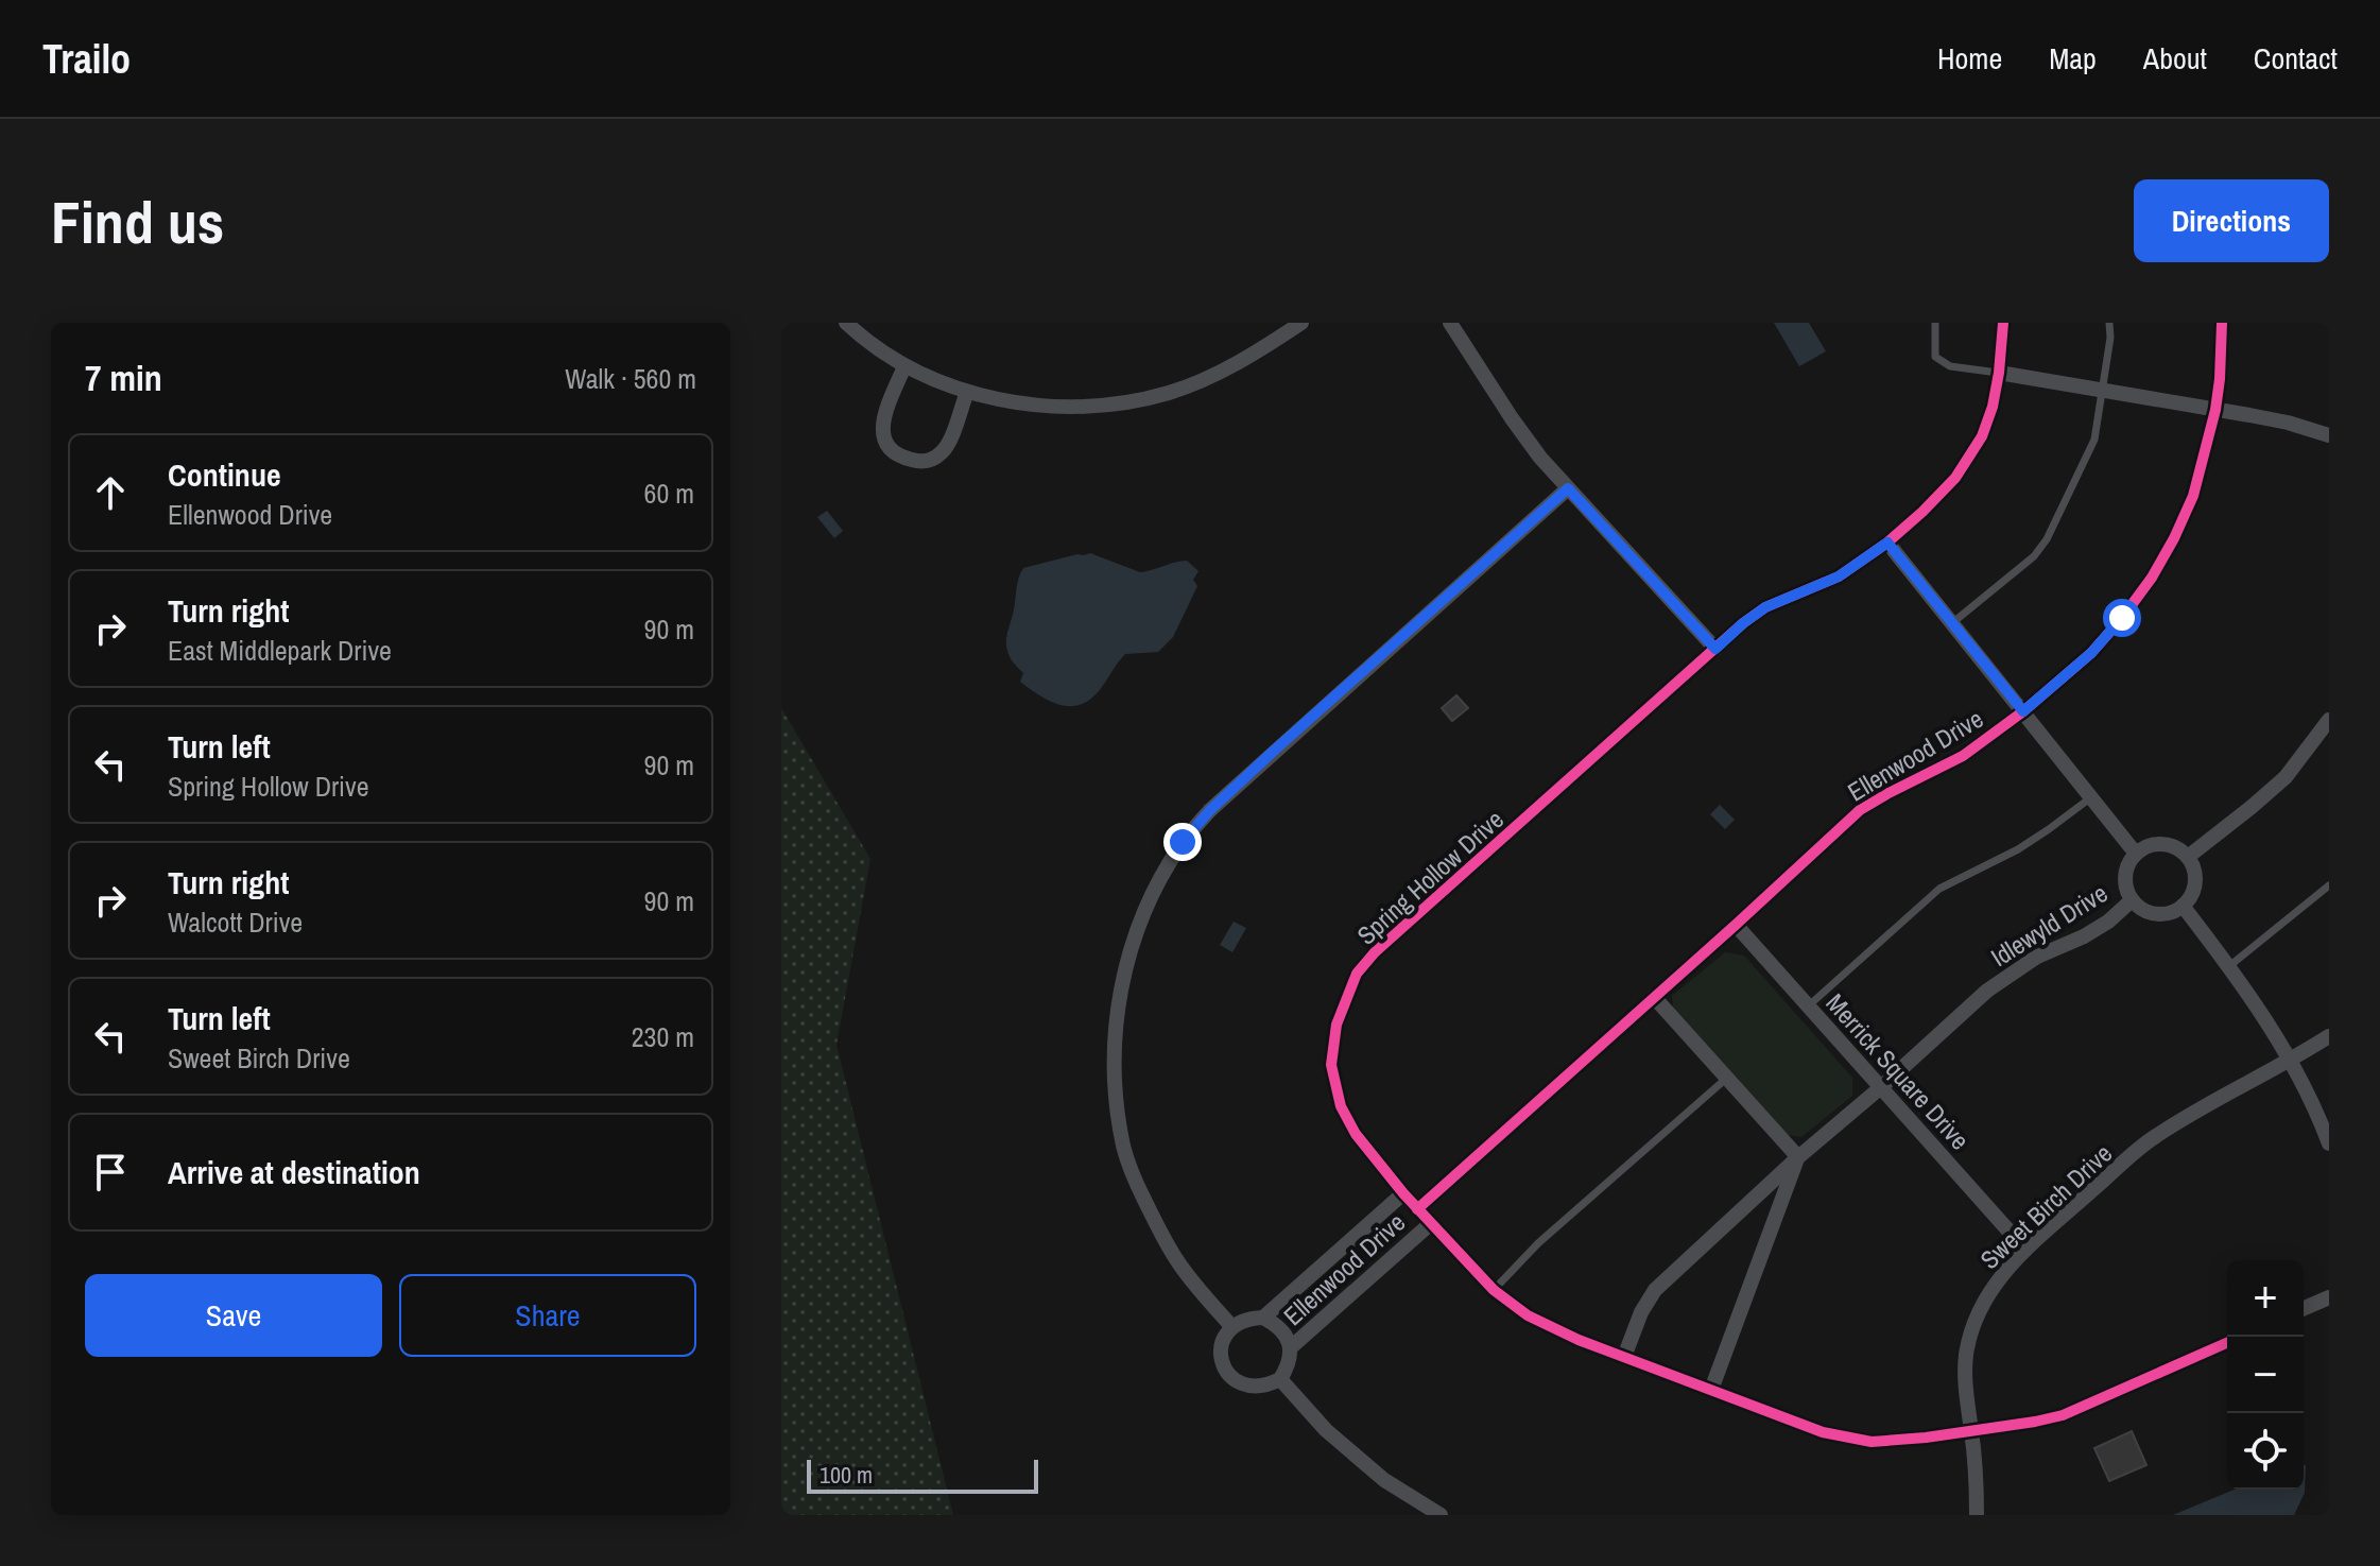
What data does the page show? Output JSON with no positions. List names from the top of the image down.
{
  "streets": {
    "street": [
      "Ellenwood Drive",
      "Spring Hollow Drive",
      "Idlewyld Drive",
      "Merrick Square Drive",
      "Sweet Birch Drive"
    ]
  },
  "crossings": [
    ["Ellenwood Drive", "Spring Hollow Drive"],
    ["Ellenwood Drive", "Merrick Square Drive"],
    ["Spring Hollow Drive", "Idlewyld Drive"],
    ["Spring Hollow Drive", "Sweet Birch Drive"],
    ["Idlewyld Drive", "Merrick Square Drive"],
    ["Merrick Square Drive", "Sweet Birch Drive"]
  ],
  "scale_bar": "100 m",
  "page": {
    "header": "Trailo",
    "nav": [
      "Home",
      "Map",
      "About",
      "Contact"
    ],
    "buttons": [
      "Directions",
      ["Save", "Share"]
    ],
    "title": "Find us",
    "heading": ["7 min", "Walk · 560 m"],
    "list": [
      ["Continue", "Ellenwood Drive", "60 m"],
      ["Turn right", "East Middlepark Drive", "90 m"],
      ["Turn left", "Spring Hollow Drive", "90 m"],
      ["Turn right", "Walcott Drive", "90 m"],
      ["Turn left", "Sweet Birch Drive", "230 m"],
      "Arrive at destination"
    ],
    "map_buttons": ["+", "−"],
    "scale": "100 m"
  }
}
